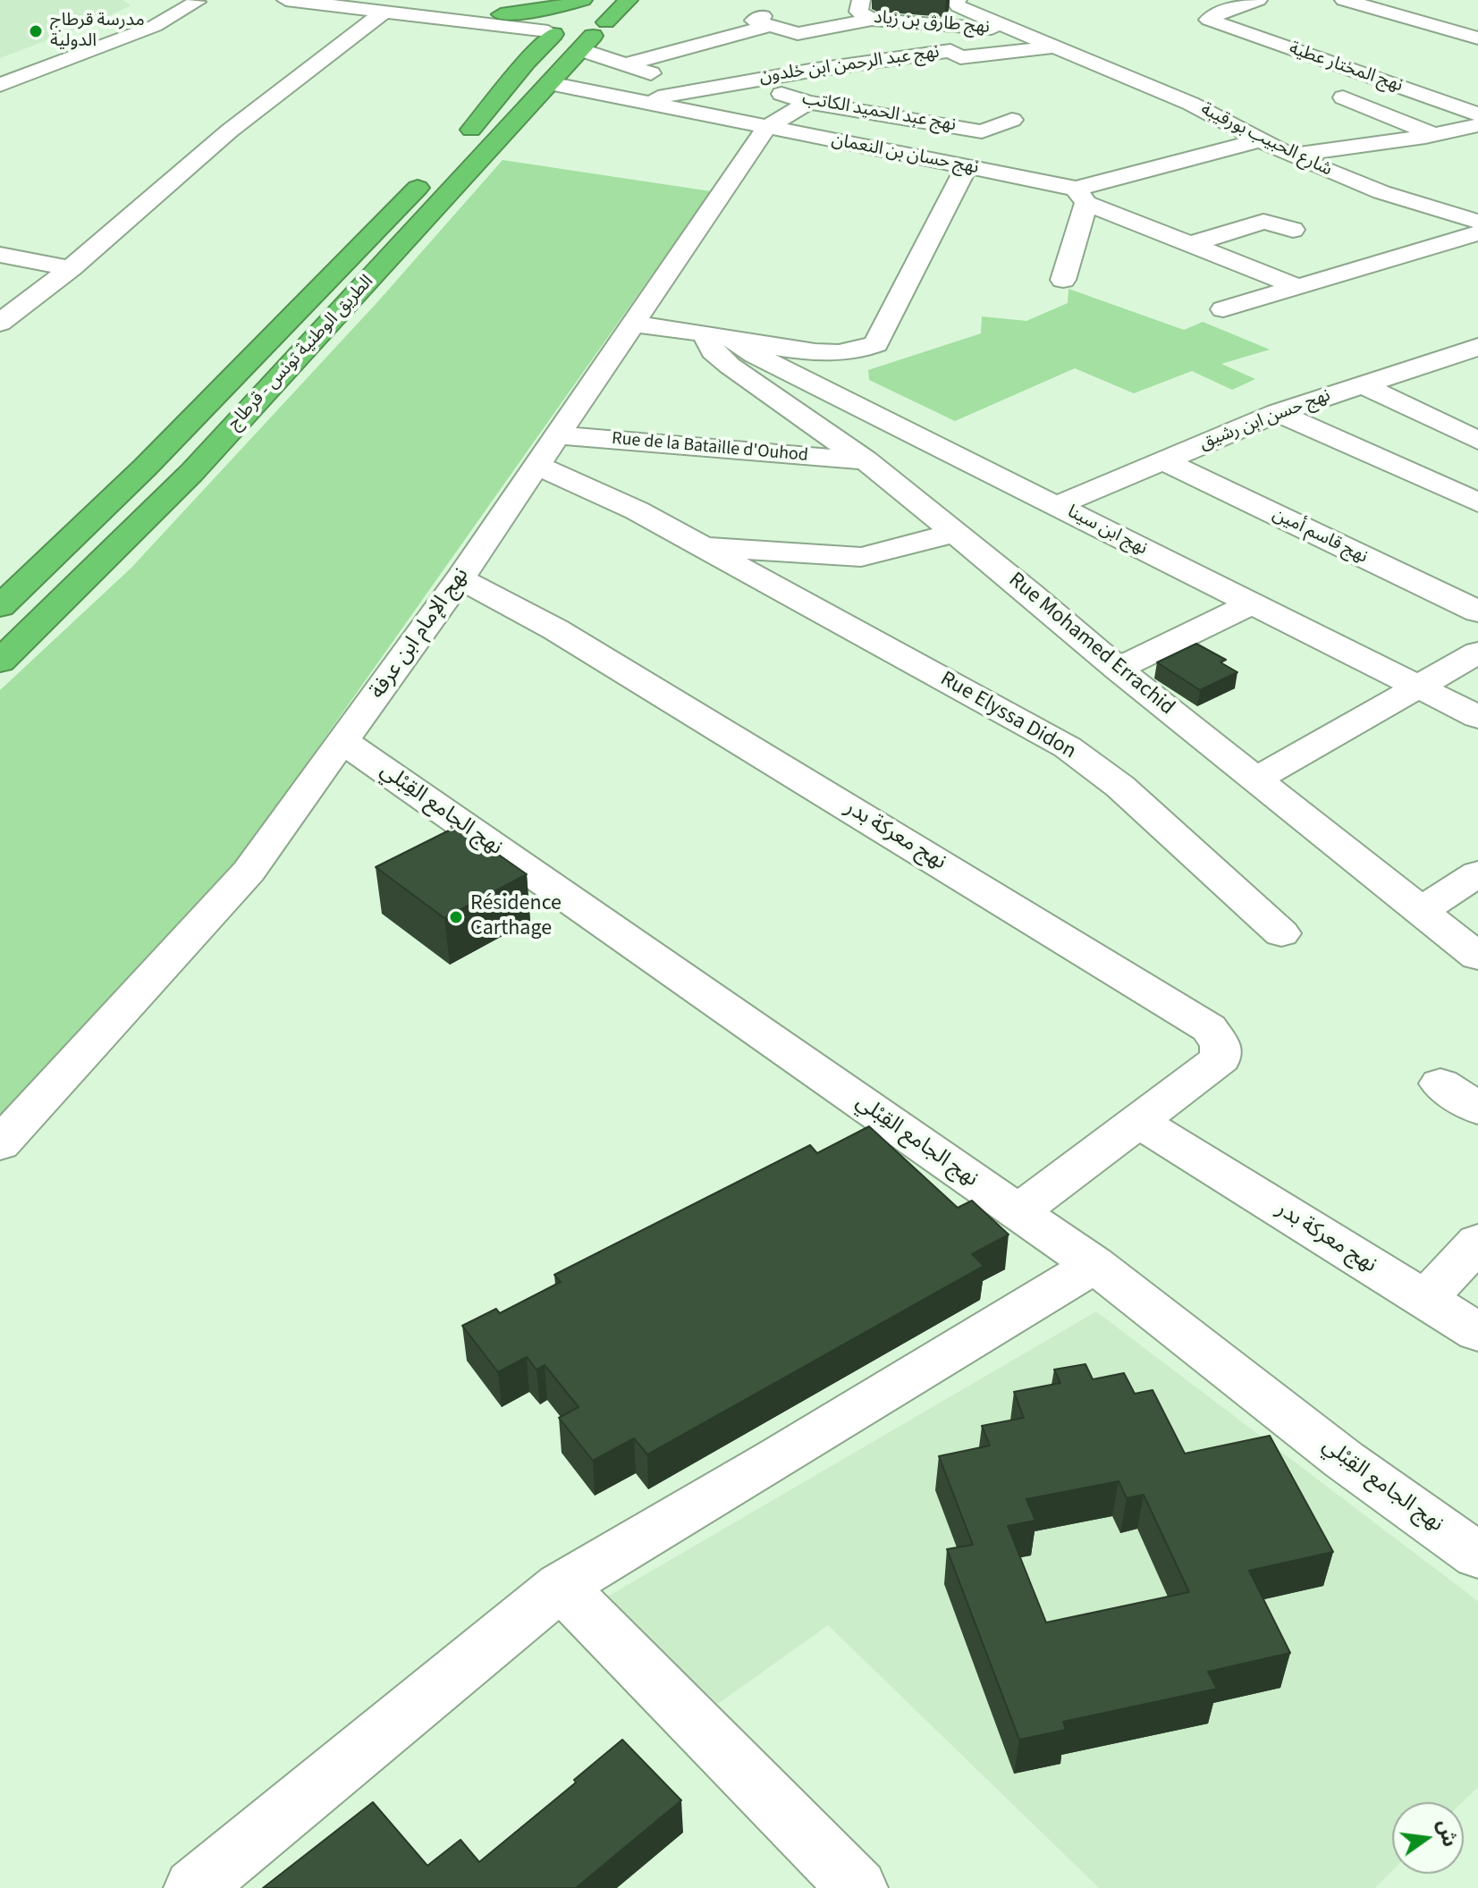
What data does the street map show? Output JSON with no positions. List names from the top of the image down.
{
  "streets": {
    "highway": ["الطريق الوطنية تونس - قرطاج"],
    "street": [
      "نهج طارق بن زياد",
      "نهج عبد الرحمن ابن خلدون",
      "نهج المختار عطية",
      "نهج عبد الحميد الكاتب",
      "شارع الحبيب بورقيبة",
      "نهج حسان بن النعمان",
      "نهج حسن ابن رشيق",
      "Rue de la Bataille d'Ouhod",
      "نهج ابن سينا",
      "نهج قاسم أمين",
      "نهج الإمام ابن عرفة",
      "Rue Mohamed Errachid",
      "Rue Elyssa Didon",
      "نهج الجامع القِبْلي",
      "نهج معركة بدر"
    ]
  },
  "crossings": [
    ["نهج طارق بن زياد", "شارع الحبيب بورقيبة"],
    ["نهج عبد الرحمن ابن خلدون", "نهج عبد الحميد الكاتب"],
    ["نهج عبد الرحمن ابن خلدون", "شارع الحبيب بورقيبة"],
    ["نهج عبد الرحمن ابن خلدون", "نهج حسان بن النعمان"],
    ["نهج عبد الحميد الكاتب", "نهج الإمام ابن عرفة"],
    ["شارع الحبيب بورقيبة", "نهج حسان بن النعمان"],
    ["نهج حسان بن النعمان", "الطريق الوطنية تونس - قرطاج"],
    ["نهج حسان بن النعمان", "نهج الإمام ابن عرفة"],
    ["نهج حسن ابن رشيق", "نهج ابن سينا"],
    ["نهج حسن ابن رشيق", "نهج قاسم أمين"],
    ["Rue de la Bataille d'Ouhod", "نهج الإمام ابن عرفة"],
    ["Rue de la Bataille d'Ouhod", "Rue Mohamed Errachid"],
    ["نهج الإمام ابن عرفة", "Rue Mohamed Errachid"],
    ["نهج الإمام ابن عرفة", "Rue Elyssa Didon"],
    ["نهج الإمام ابن عرفة", "نهج الجامع القِبْلي"],
    ["نهج الإمام ابن عرفة", "نهج معركة بدر"],
    ["Rue Mohamed Errachid", "Rue Elyssa Didon"],
    ["نهج الجامع القِبْلي", "نهج معركة بدر"]
  ],
  "places": ["مدرسة قرطاج الدولية", "Résidence Carthage"],
  "north": "right"
}
